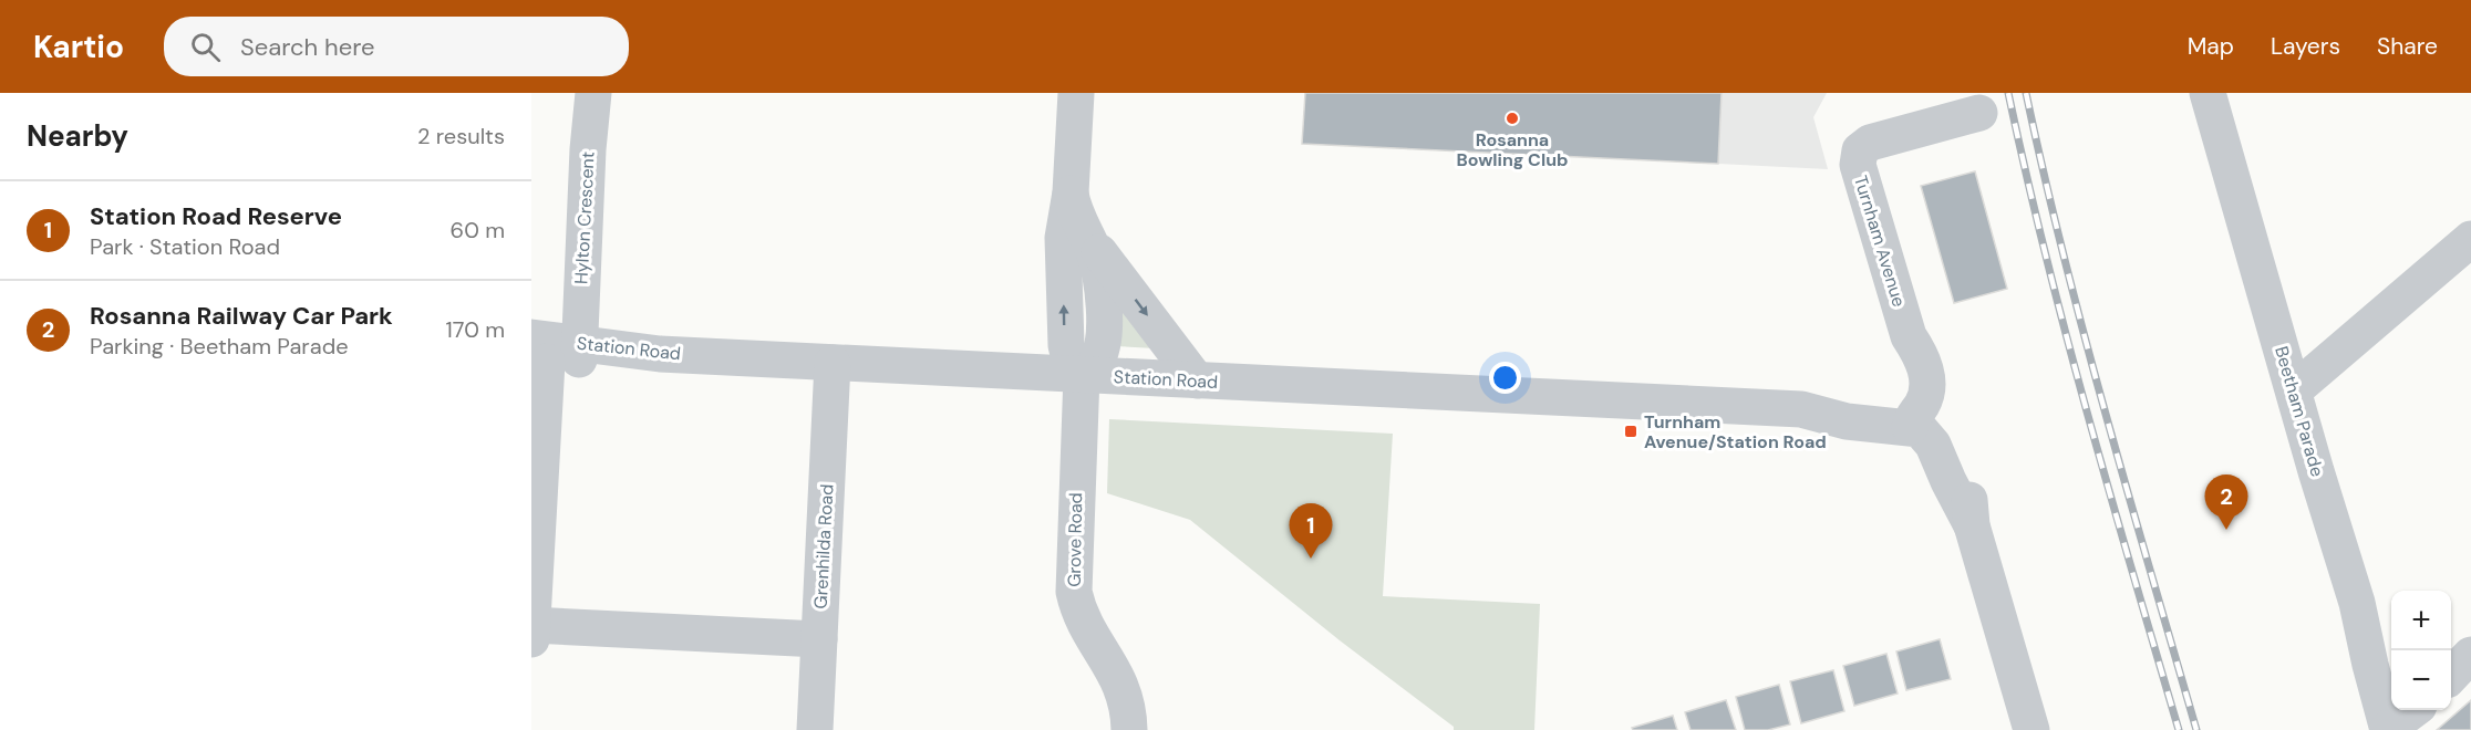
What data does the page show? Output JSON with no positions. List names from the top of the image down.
{
  "streets": {
    "street": [
      "Hylton Crescent",
      "Turnham Avenue",
      "Station Road",
      "Beetham Parade",
      "Grove Road",
      "Grenhilda Road"
    ]
  },
  "crossings": [
    ["Hylton Crescent", "Station Road"],
    ["Turnham Avenue", "Station Road"],
    ["Station Road", "Grove Road"],
    ["Station Road", "Grenhilda Road"]
  ],
  "places": {
    "other": ["Rosanna Bowling Club"],
    "transit": ["Turnham Avenue/Station Road"]
  },
  "page": {
    "header": "Kartio",
    "search": "Search here",
    "nav": ["Map", "Layers", "Share"],
    "heading": ["Nearby", "2 results"],
    "list": [
      {
        "mark": "1",
        "name": "Station Road Reserve",
        "note": "Park · Station Road",
        "value": "60 m"
      },
      {
        "mark": "2",
        "name": "Rosanna Railway Car Park",
        "note": "Parking · Beetham Parade",
        "value": "170 m"
      }
    ],
    "pins": ["2", "1"],
    "map_buttons": ["+", "−"]
  }
}
